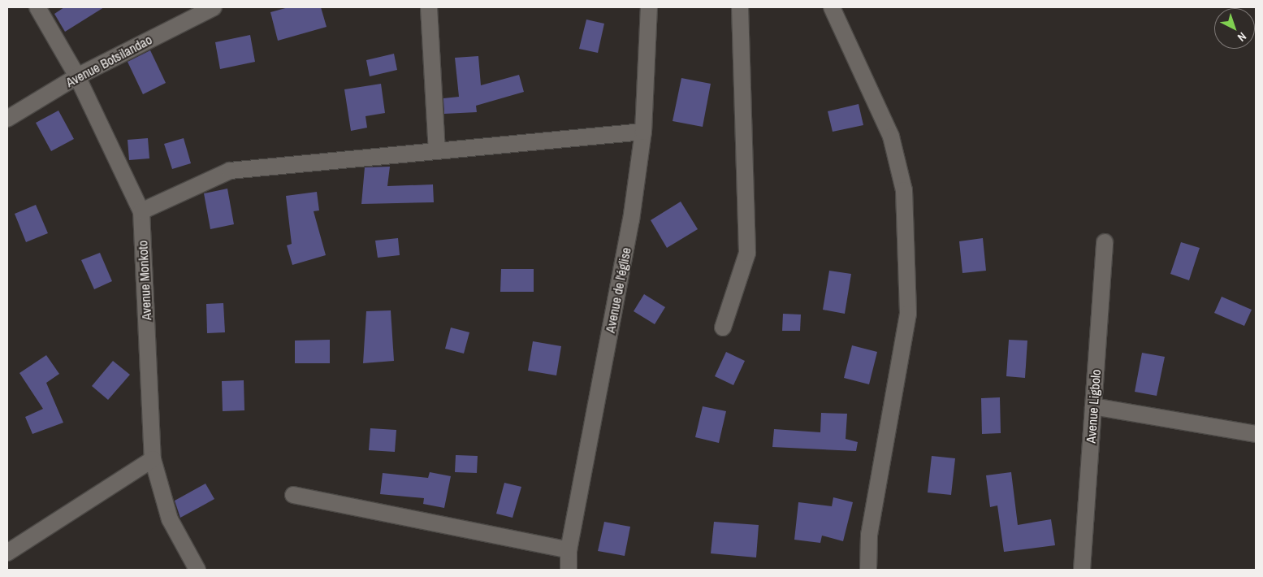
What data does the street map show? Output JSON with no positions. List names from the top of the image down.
{
  "streets": {
    "street": [
      "Avenue Botsilandao",
      "Avenue Monkoto",
      "Avenue de l'église",
      "Avenue Ligbolo"
    ]
  },
  "crossings": [
    ["Avenue Botsilandao", "Avenue Monkoto"]
  ],
  "north": "bottom right"
}
